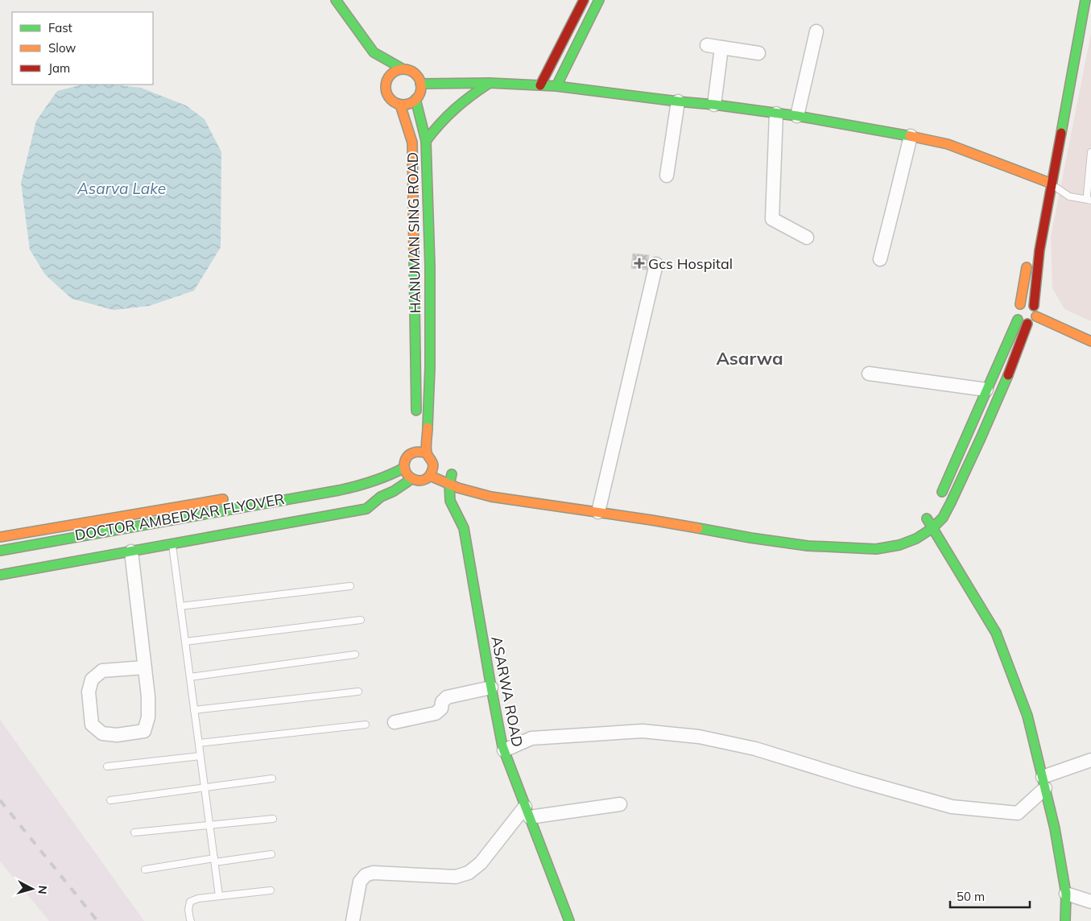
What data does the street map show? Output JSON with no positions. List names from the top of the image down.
{
  "streets": {
    "street": ["HANUMAN SING ROAD", "DOCTOR AMBEDKAR FLYOVER", "ASARWA ROAD"]
  },
  "districts": ["Asarwa"],
  "water": ["Asarva Lake"],
  "places": {
    "health": ["Gcs Hospital"]
  },
  "legend": ["Fast", "Slow", "Jam"],
  "scale_bar": "50 m",
  "north": "right"
}
